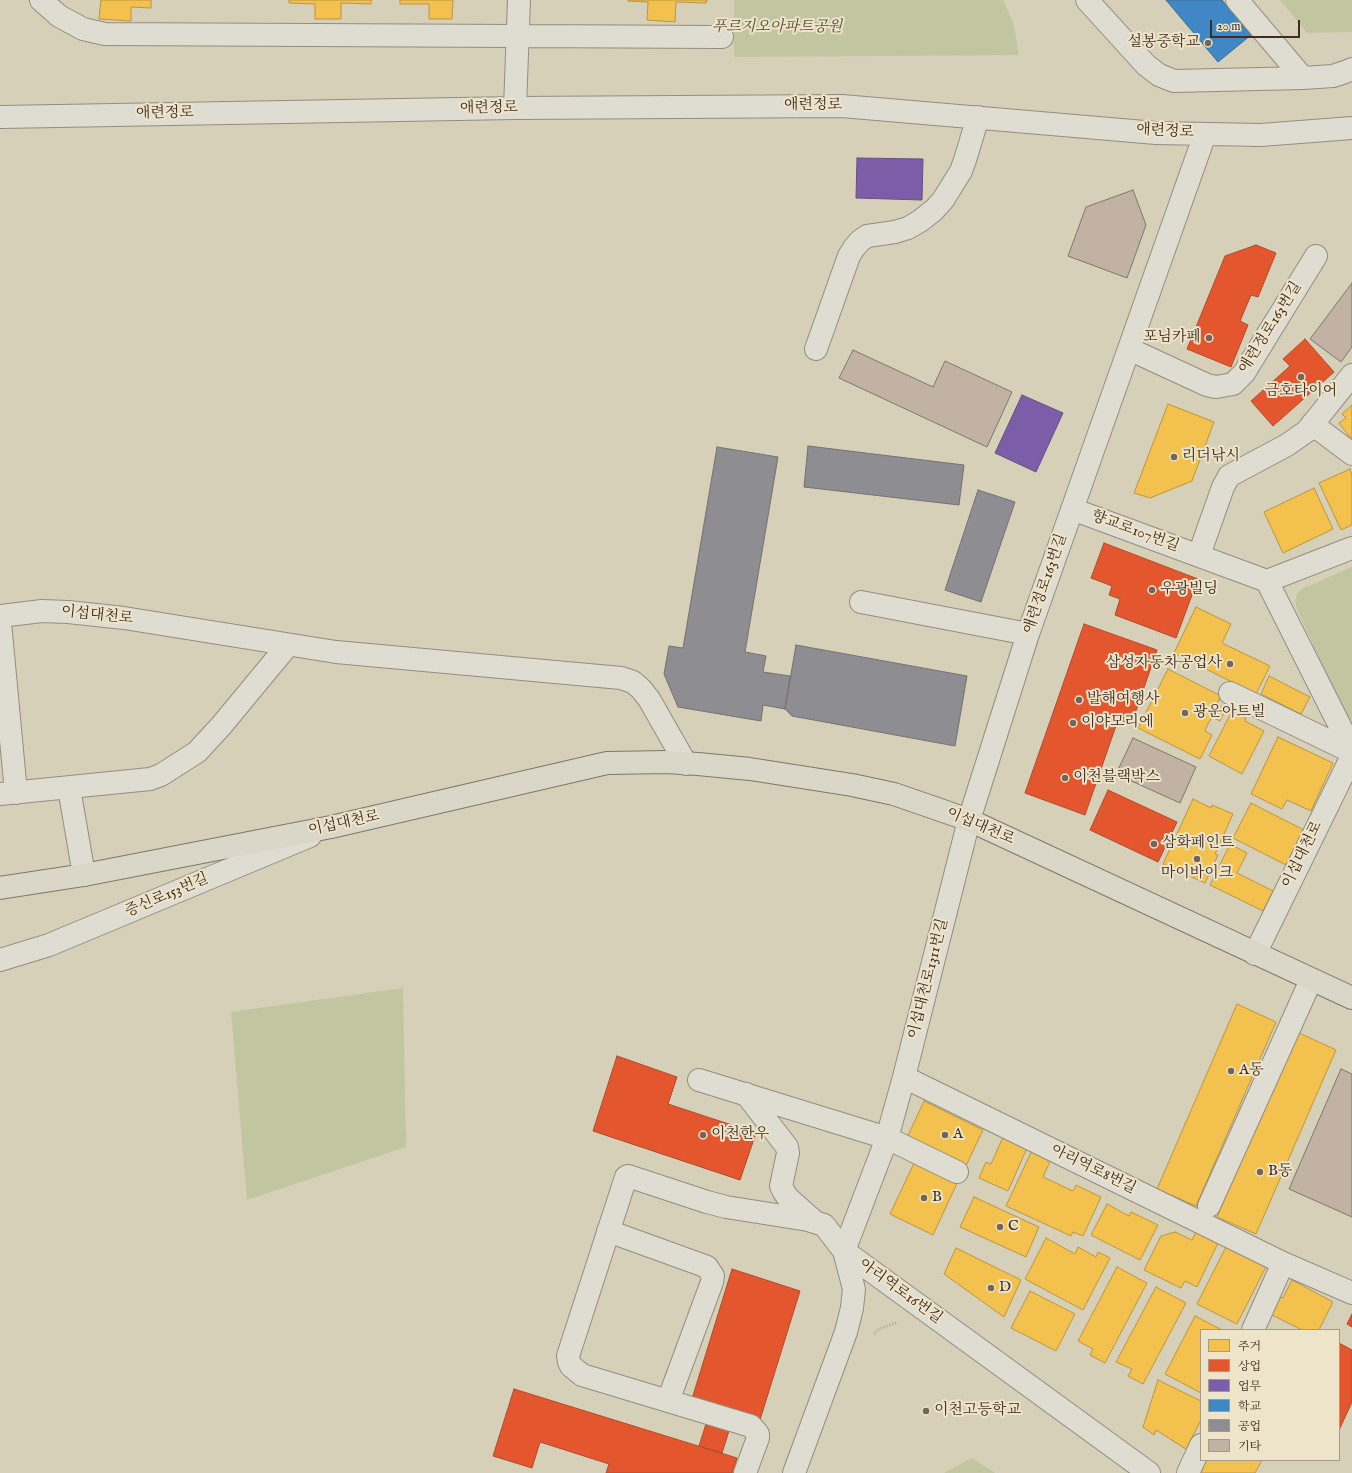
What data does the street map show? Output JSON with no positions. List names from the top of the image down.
{
  "streets": {
    "main road": ["이섭대천로"],
    "street": [
      "애련정로",
      "애련정로163번길",
      "향교로107번길",
      "증신로153번길",
      "이섭대천로1311번길",
      "아리역로8번길",
      "아리역로16번길"
    ]
  },
  "crossings": [
    ["애련정로", "애련정로163번길"],
    ["애련정로163번길", "향교로107번길"],
    ["애련정로163번길", "이섭대천로"],
    ["애련정로163번길", "이섭대천로1311번길"],
    ["이섭대천로", "증신로153번길"],
    ["이섭대천로", "이섭대천로1311번길"],
    ["이섭대천로1311번길", "아리역로8번길"],
    ["이섭대천로1311번길", "아리역로16번길"]
  ],
  "parks": ["푸르지오아파트공원"],
  "places": [
    "설봉중학교",
    "포님카페",
    "금호타이어",
    "리더낚시",
    "우광빌딩",
    "삼성자동차공업사",
    "발해여행사",
    "광운아트빌",
    "이야모리에",
    "이천블랙박스",
    "삼화페인트",
    "마이바이크",
    "A동",
    "이천한우",
    "A",
    "B동",
    "B",
    "C",
    "D",
    "이천고등학교"
  ],
  "legend": [
    "주거",
    "상업",
    "업무",
    "학교",
    "공업",
    "기타"
  ],
  "scale_bar": "20 m"
}
